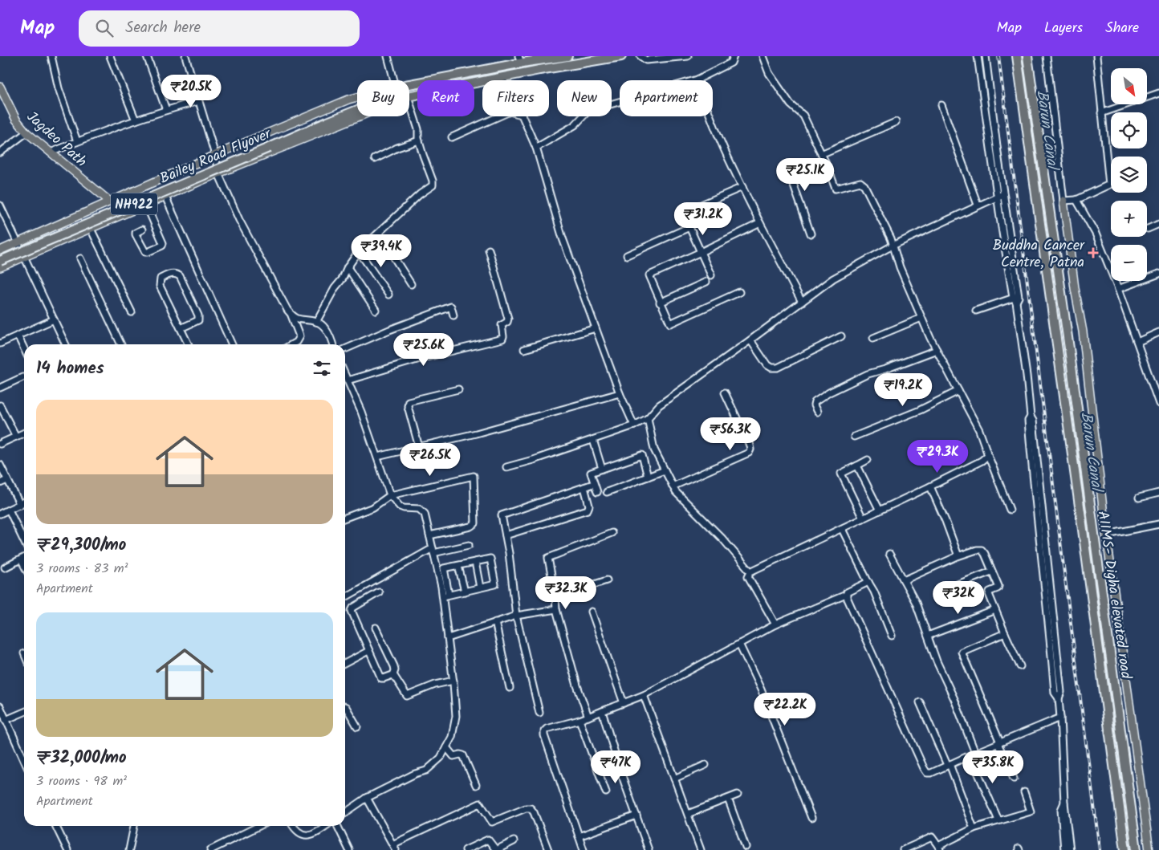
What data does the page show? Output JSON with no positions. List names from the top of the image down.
{
  "streets": {
    "highway": ["Bailey Road Flyover", "NH922", "AIIMS- Digha elevated road"],
    "main road": ["Jagdeo Path"]
  },
  "water": ["Barun Canal"],
  "places": {
    "health": ["Buddha Cancer Centre, Patna"]
  },
  "north": "bottom right",
  "page": {
    "header": "Map",
    "search": "Search here",
    "nav": ["Map", "Layers", "Share"],
    "map_buttons": ["+", "−"],
    "price": [
      "₹20.5K",
      "₹25.1K",
      "₹31.2K",
      "₹39.4K",
      "₹25.6K",
      "₹19.2K",
      "₹56.3K",
      "₹29.3K",
      "₹26.5K",
      "₹32.3K",
      "₹32K",
      "₹22.2K",
      "₹47K",
      "₹35.8K"
    ],
    "chip": [
      "Buy",
      "Rent",
      "Filters",
      "New",
      "Apartment"
    ],
    "heading": "14 homes",
    "list": [
      {
        "name": "₹29,300/mo",
        "note": "3 rooms · 83 m² · Apartment"
      },
      {
        "name": "₹32,000/mo",
        "note": "3 rooms · 98 m² · Apartment"
      }
    ]
  }
}
